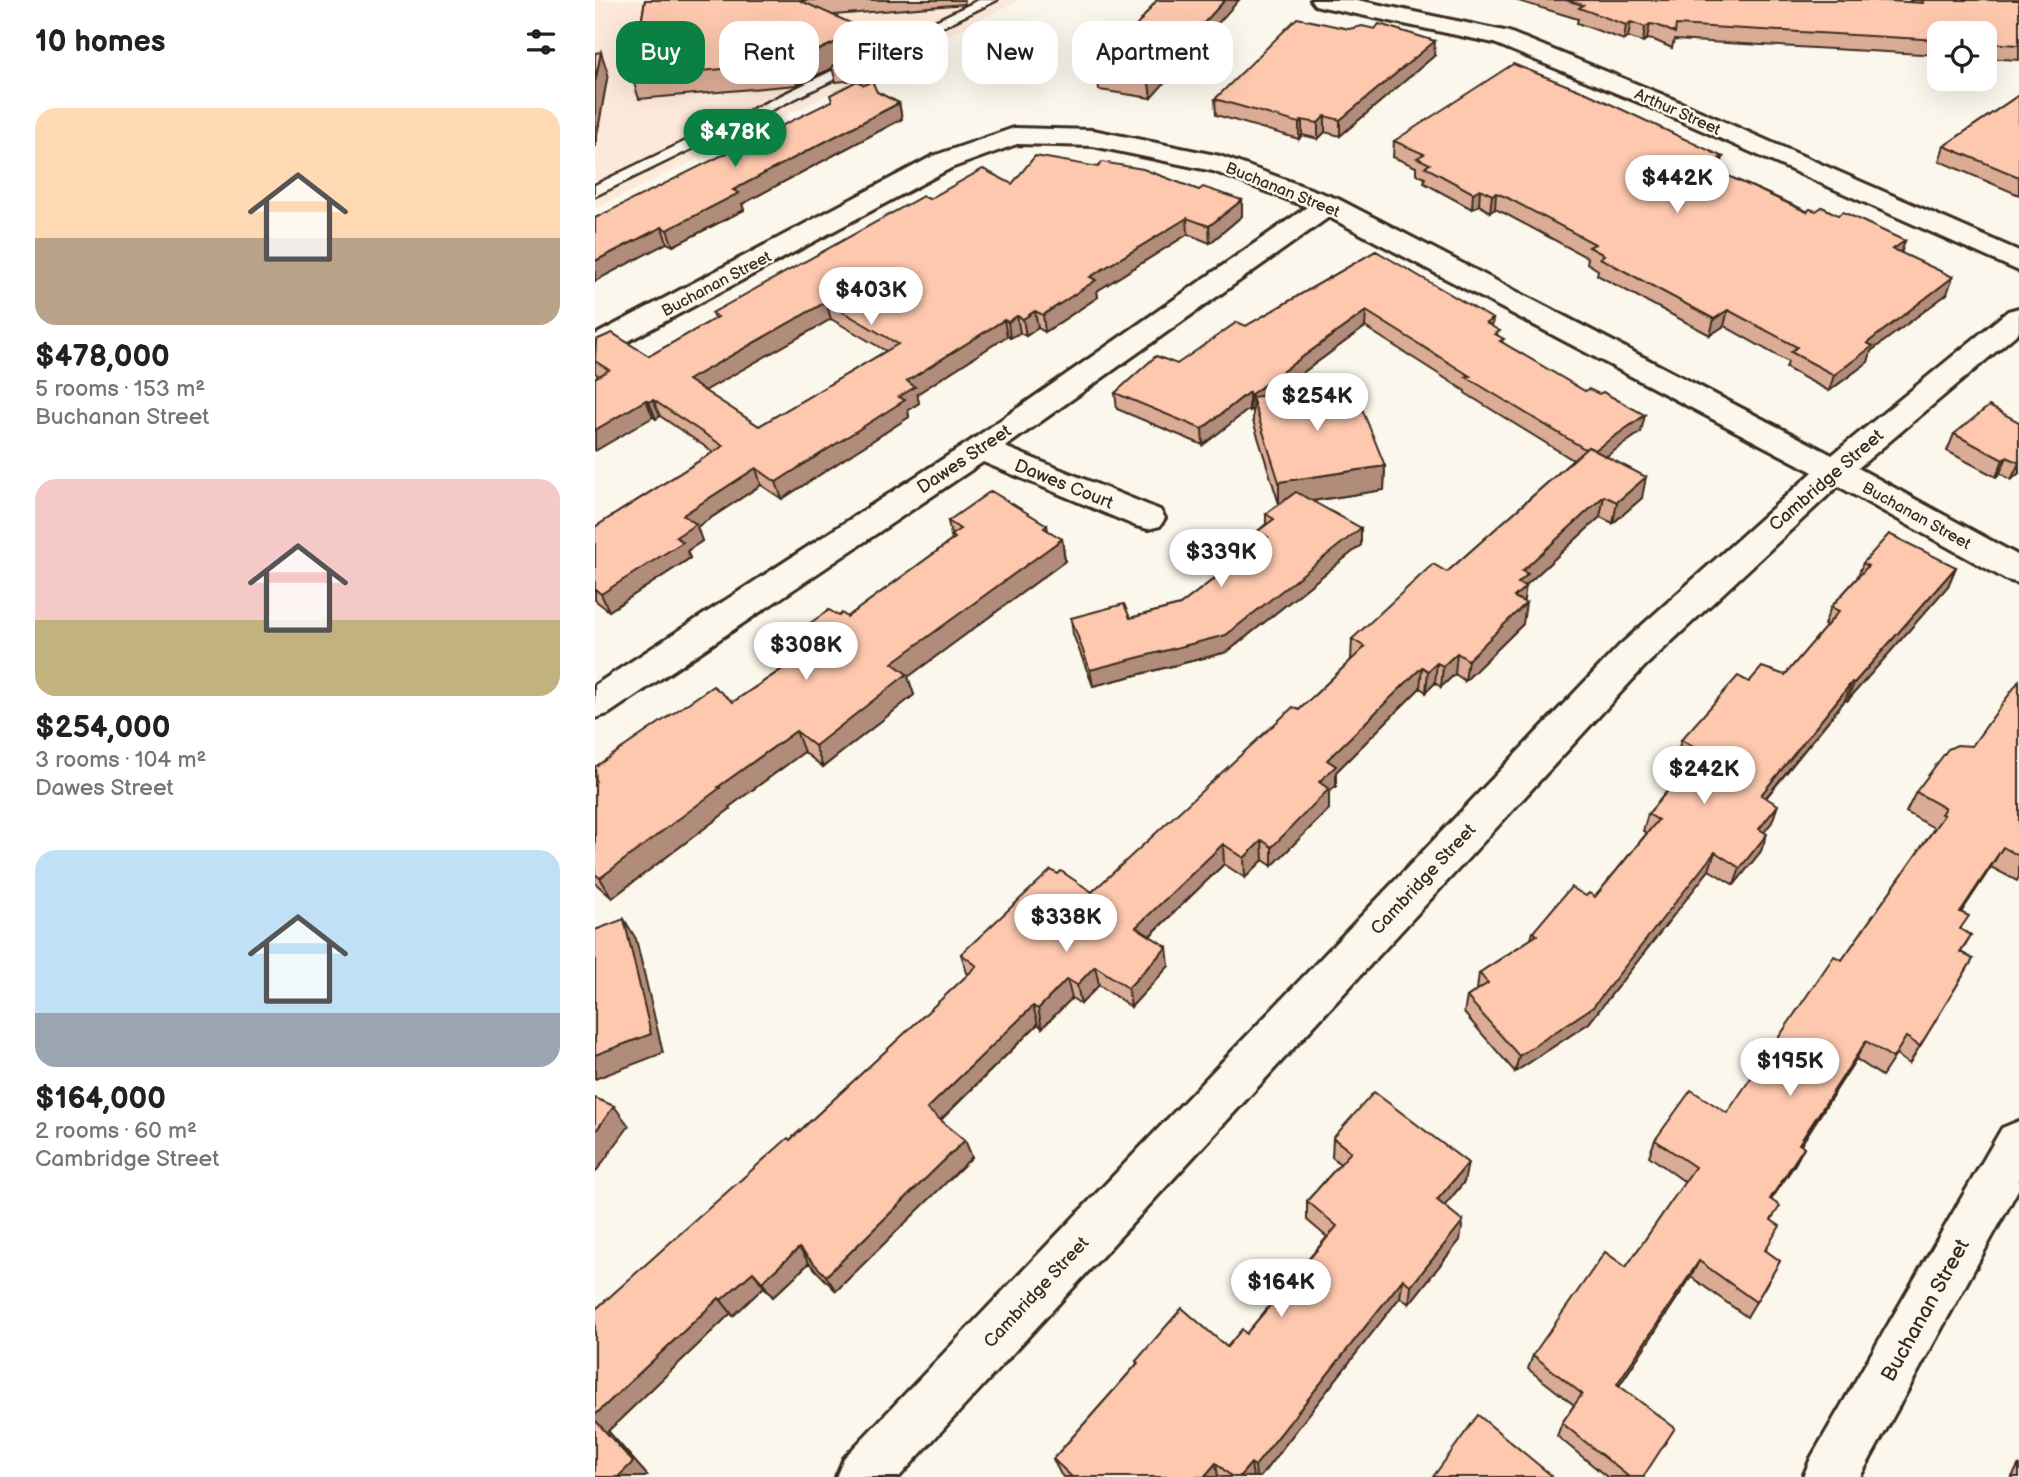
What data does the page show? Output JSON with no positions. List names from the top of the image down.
{
  "streets": {
    "street": [
      "Arthur Street",
      "Buchanan Street",
      "Dawes Street",
      "Cambridge Street",
      "Dawes Court"
    ]
  },
  "crossings": [
    ["Buchanan Street", "Dawes Street"],
    ["Buchanan Street", "Cambridge Street"],
    ["Dawes Street", "Dawes Court"]
  ],
  "page": {
    "heading": "10 homes",
    "chip": [
      "Buy",
      "Rent",
      "Filters",
      "New",
      "Apartment"
    ],
    "list": [
      {
        "name": "$478,000",
        "note": "5 rooms · 153 m² · Buchanan Street"
      },
      {
        "name": "$254,000",
        "note": "3 rooms · 104 m² · Dawes Street"
      },
      {
        "name": "$164,000",
        "note": "2 rooms · 60 m² · Cambridge Street"
      }
    ],
    "price": [
      "$478K",
      "$442K",
      "$403K",
      "$254K",
      "$339K",
      "$308K",
      "$242K",
      "$338K",
      "$195K",
      "$164K"
    ]
  }
}
